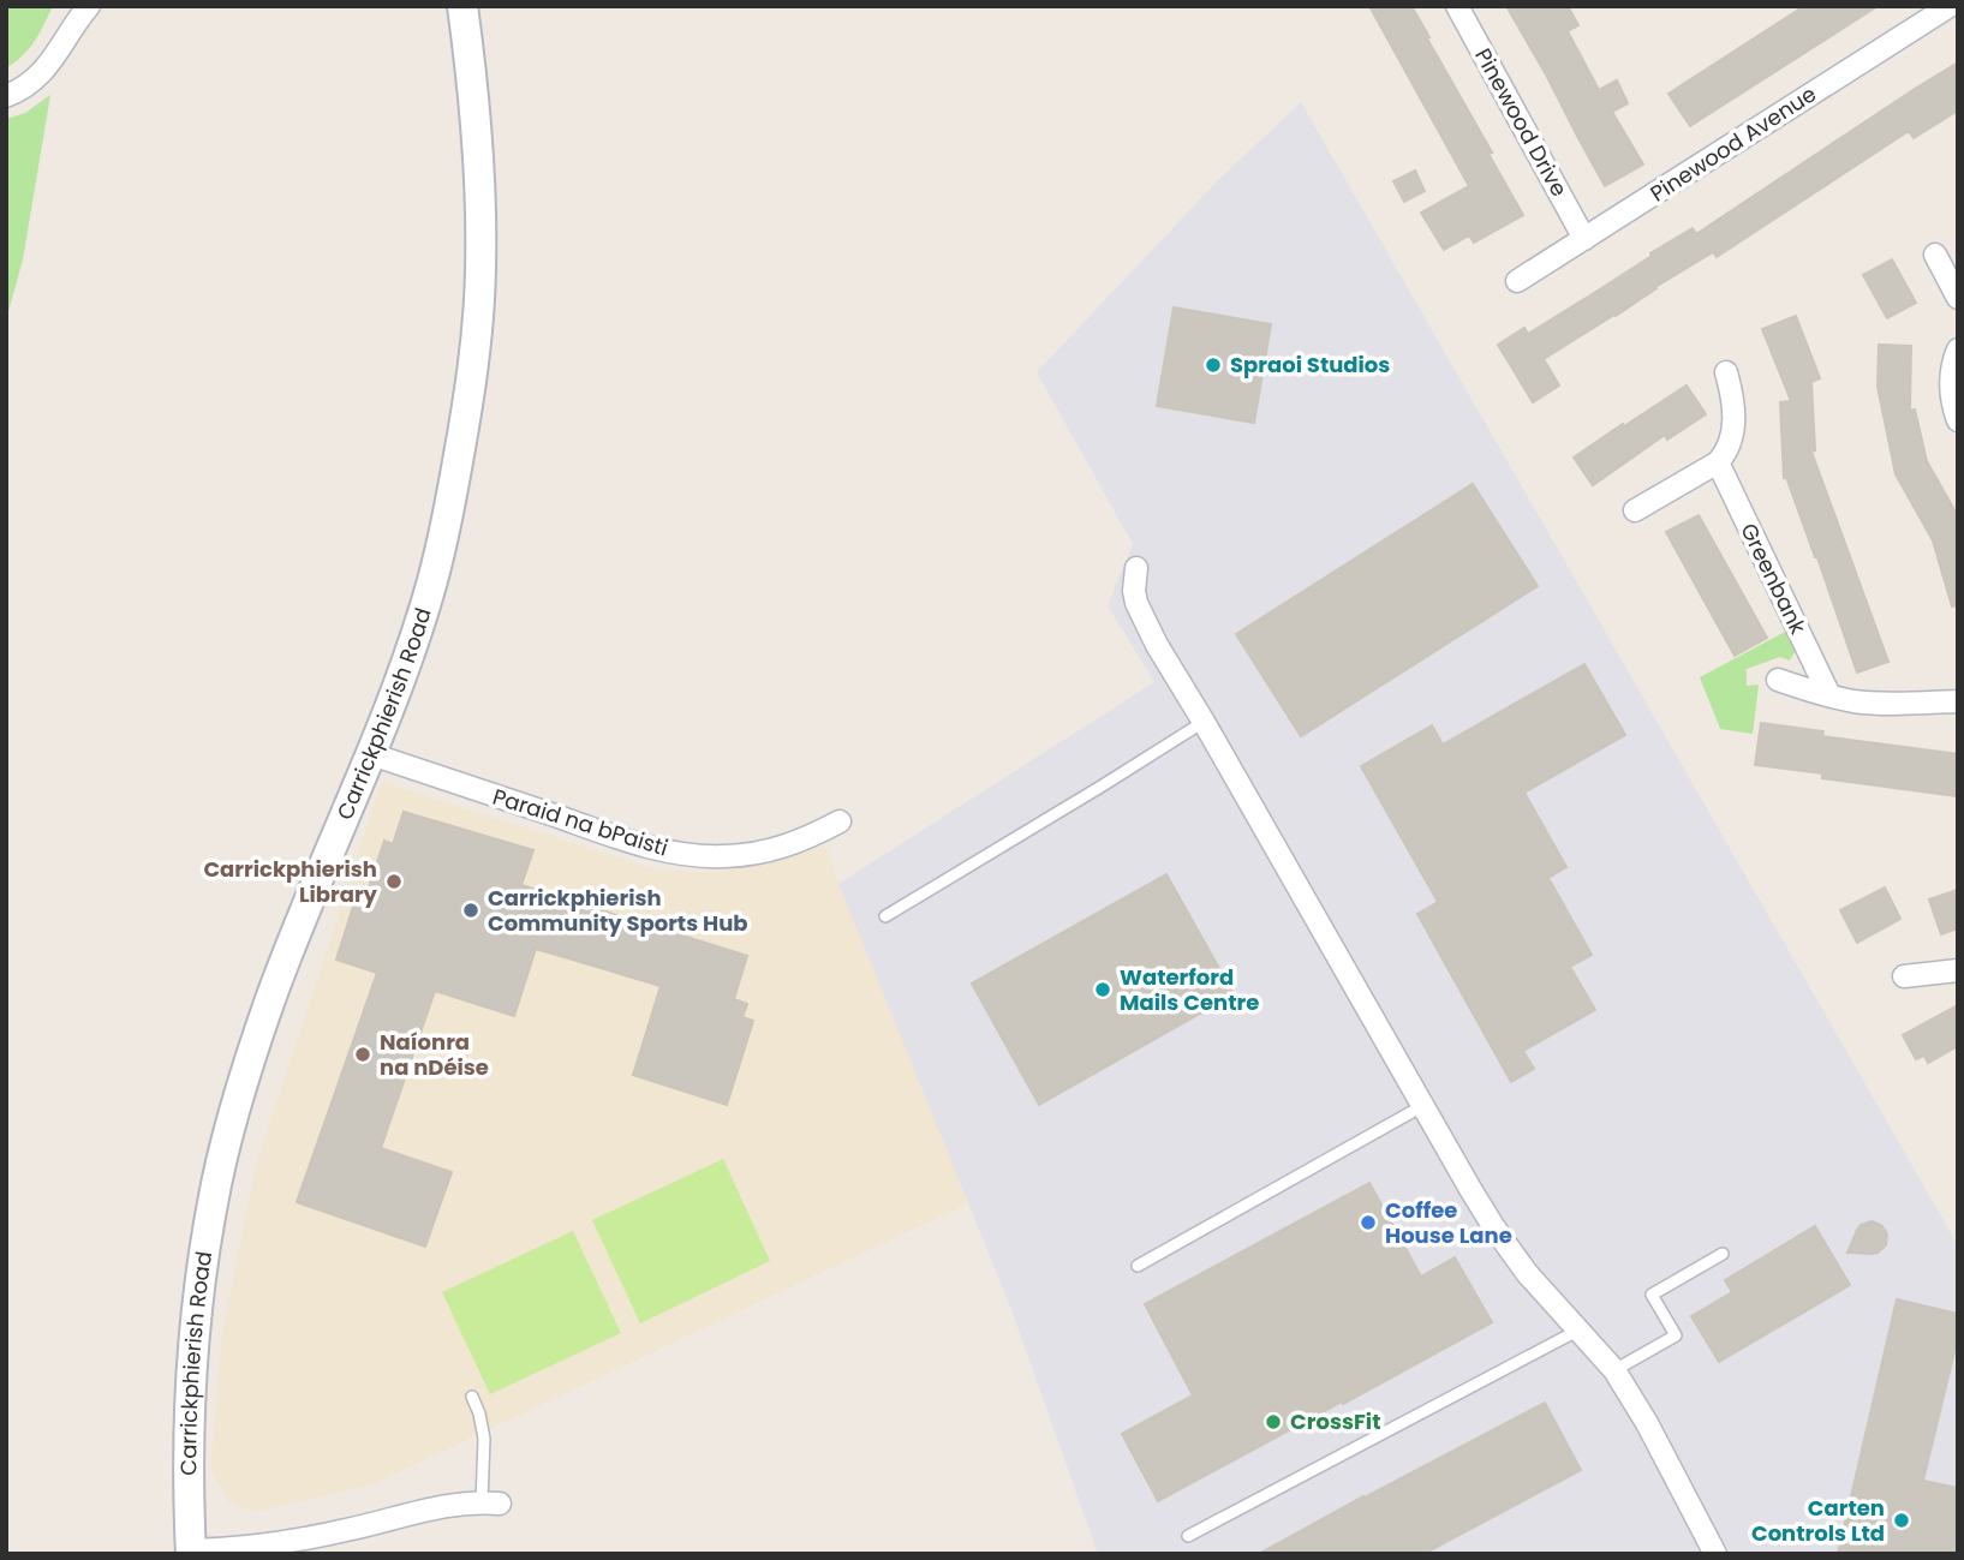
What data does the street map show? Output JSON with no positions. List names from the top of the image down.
{
  "streets": {
    "street": [
      "Pinewood Drive",
      "Pinewood Avenue",
      "Greenbank",
      "Carrickphierish Road",
      "Paraid na bPaisti"
    ]
  },
  "crossings": [
    ["Pinewood Drive", "Pinewood Avenue"],
    ["Carrickphierish Road", "Paraid na bPaisti"]
  ],
  "places": [
    "Spraoi Studios",
    "Carrickphierish Library",
    "Carrickphierish Community Sports Hub",
    "Waterford Mails Centre",
    "Naíonra na nDéise",
    "Coffee House Lane",
    "CrossFit",
    "Carten Controls Ltd"
  ]
}
